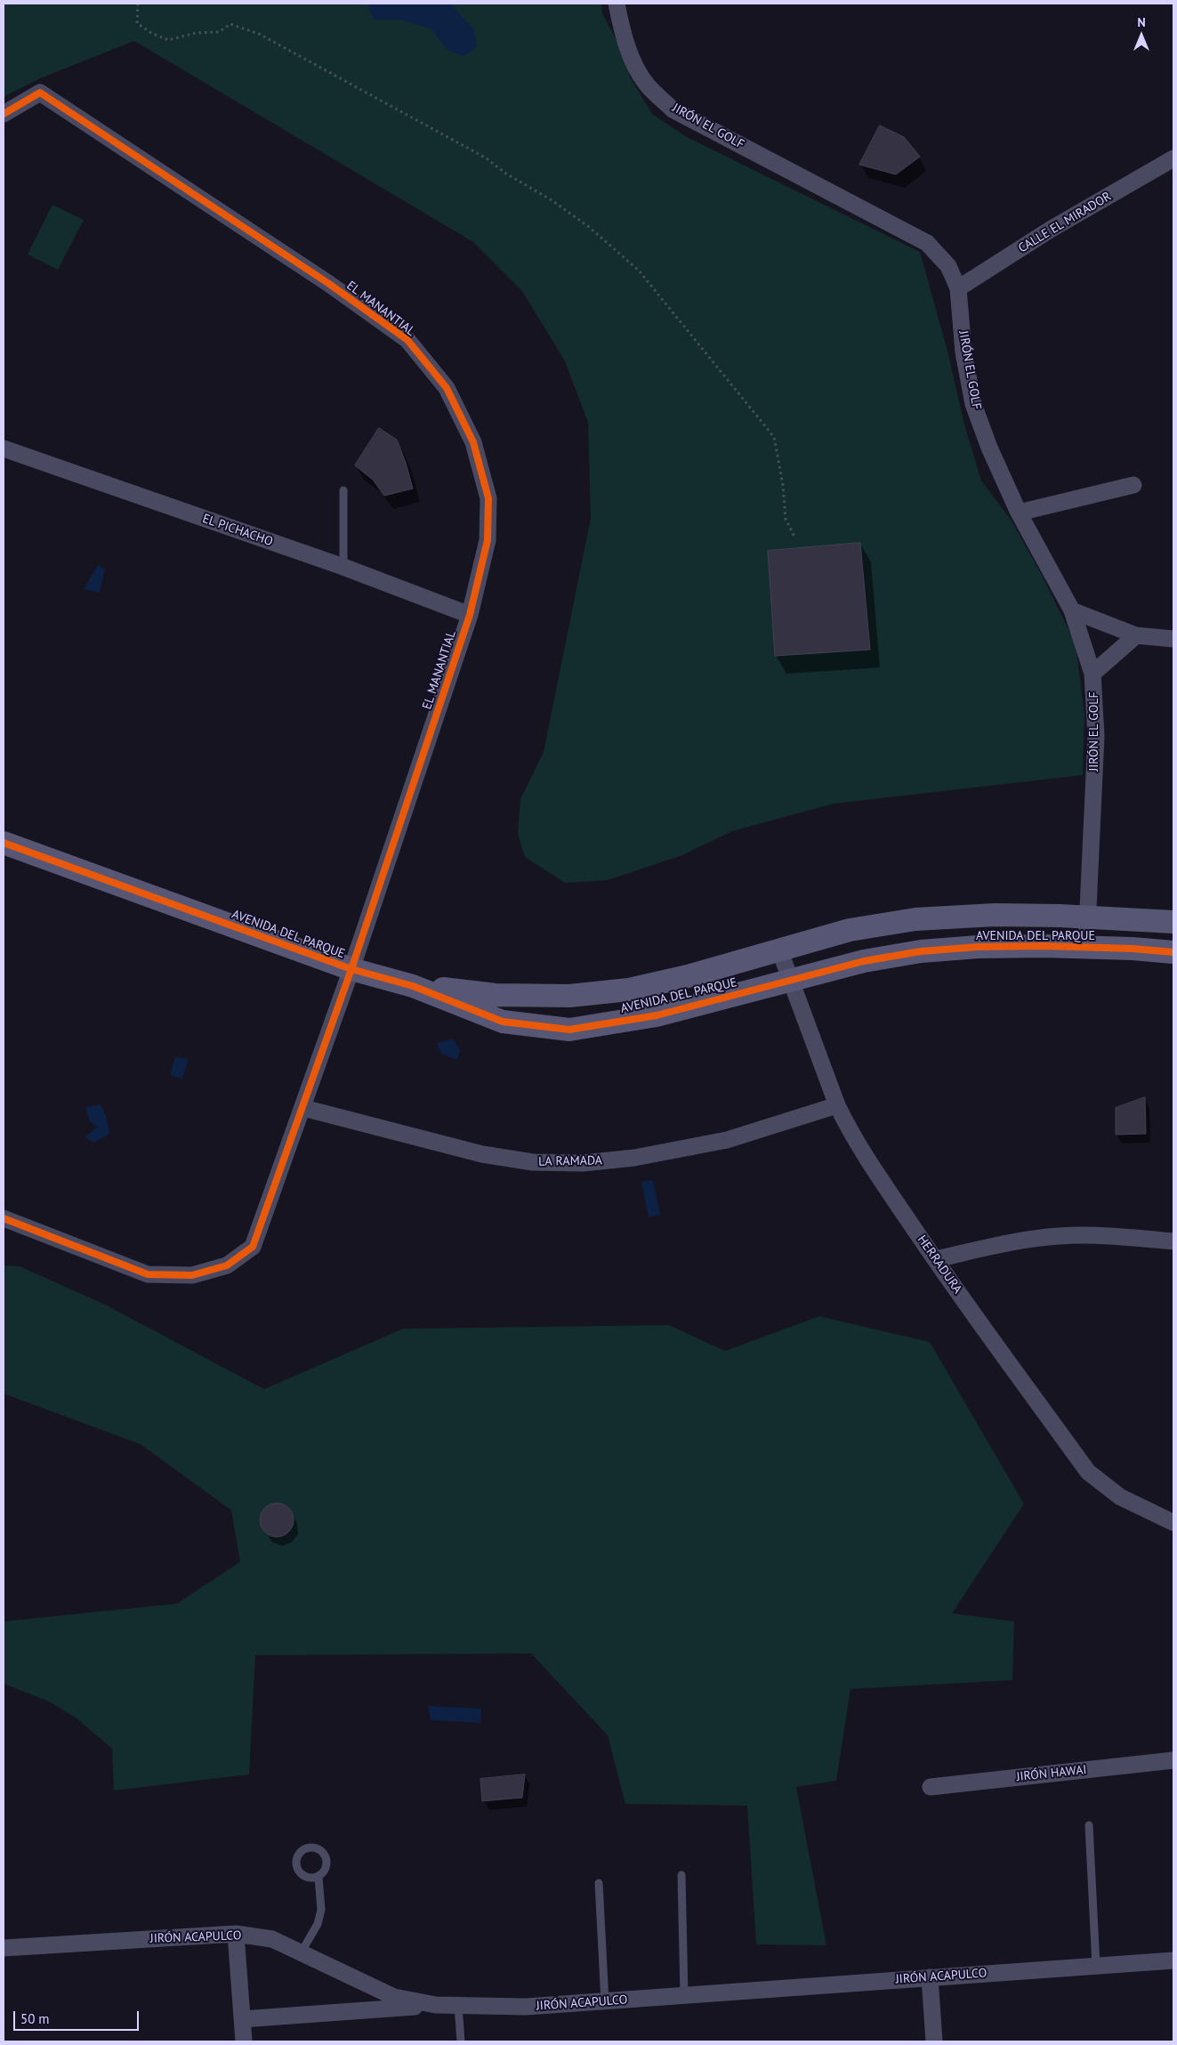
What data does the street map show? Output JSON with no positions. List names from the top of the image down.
{
  "streets": {
    "street": [
      "JIRÓN EL GOLF",
      "CALLE EL MIRADOR",
      "EL MANANTIAL",
      "EL PICHACHO",
      "AVENIDA DEL PARQUE",
      "LA RAMADA",
      "HERRADURA",
      "JIRÓN HAWAI",
      "JIRÓN ACAPULCO"
    ]
  },
  "crossings": [
    ["JIRÓN EL GOLF", "CALLE EL MIRADOR"],
    ["JIRÓN EL GOLF", "AVENIDA DEL PARQUE"],
    ["EL MANANTIAL", "EL PICHACHO"],
    ["EL MANANTIAL", "AVENIDA DEL PARQUE"],
    ["EL MANANTIAL", "LA RAMADA"],
    ["AVENIDA DEL PARQUE", "HERRADURA"],
    ["LA RAMADA", "HERRADURA"]
  ],
  "scale_bar": "50 m",
  "north": "top"
}
